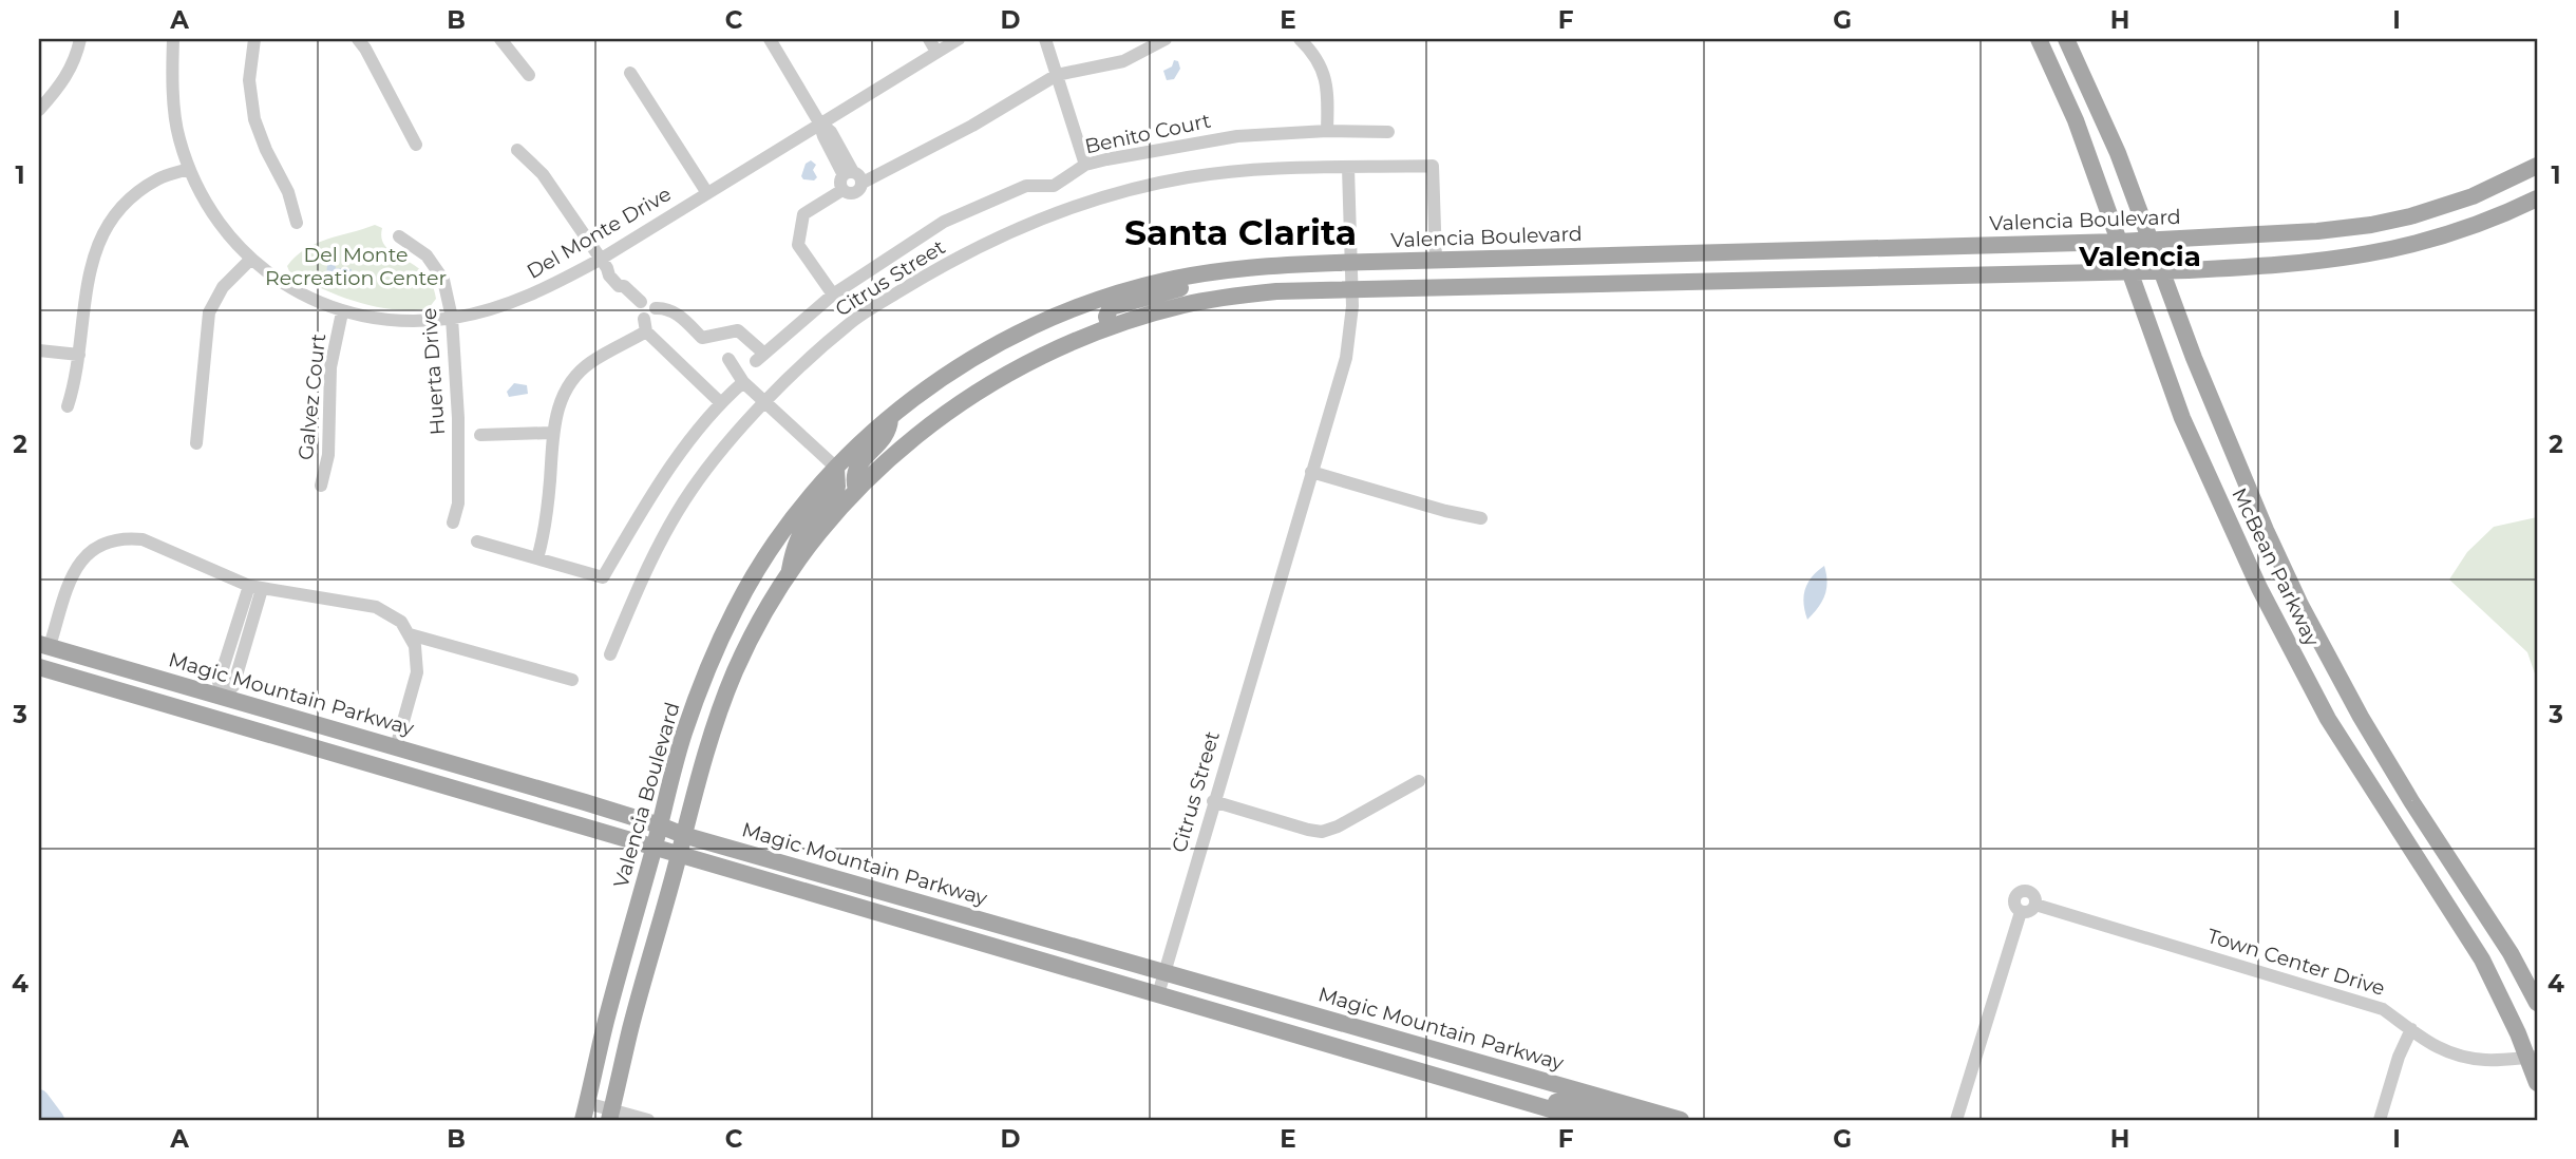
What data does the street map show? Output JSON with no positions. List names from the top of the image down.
{
  "streets": {
    "main road": ["Valencia Boulevard", "McBean Parkway", "Magic Mountain Parkway"],
    "street": [
      "Benito Court",
      "Del Monte Drive",
      "Citrus Street",
      "Huerta Drive",
      "Galvez Court",
      "Town Center Drive"
    ]
  },
  "crossings": [
    ["Valencia Boulevard", "Citrus Street"],
    ["Valencia Boulevard", "McBean Parkway"],
    ["Valencia Boulevard", "Magic Mountain Parkway"],
    ["Del Monte Drive", "Huerta Drive"],
    ["Del Monte Drive", "Galvez Court"],
    ["Citrus Street", "Magic Mountain Parkway"],
    ["McBean Parkway", "Town Center Drive"]
  ],
  "districts": ["Santa Clarita", "Valencia"],
  "parks": ["Del Monte Recreation Center"],
  "grid": {
    "columns": [
      "A",
      "B",
      "C",
      "D",
      "E",
      "F",
      "G",
      "H",
      "I"
    ],
    "rows": [
      "1",
      "2",
      "3",
      "4"
    ]
  }
}
